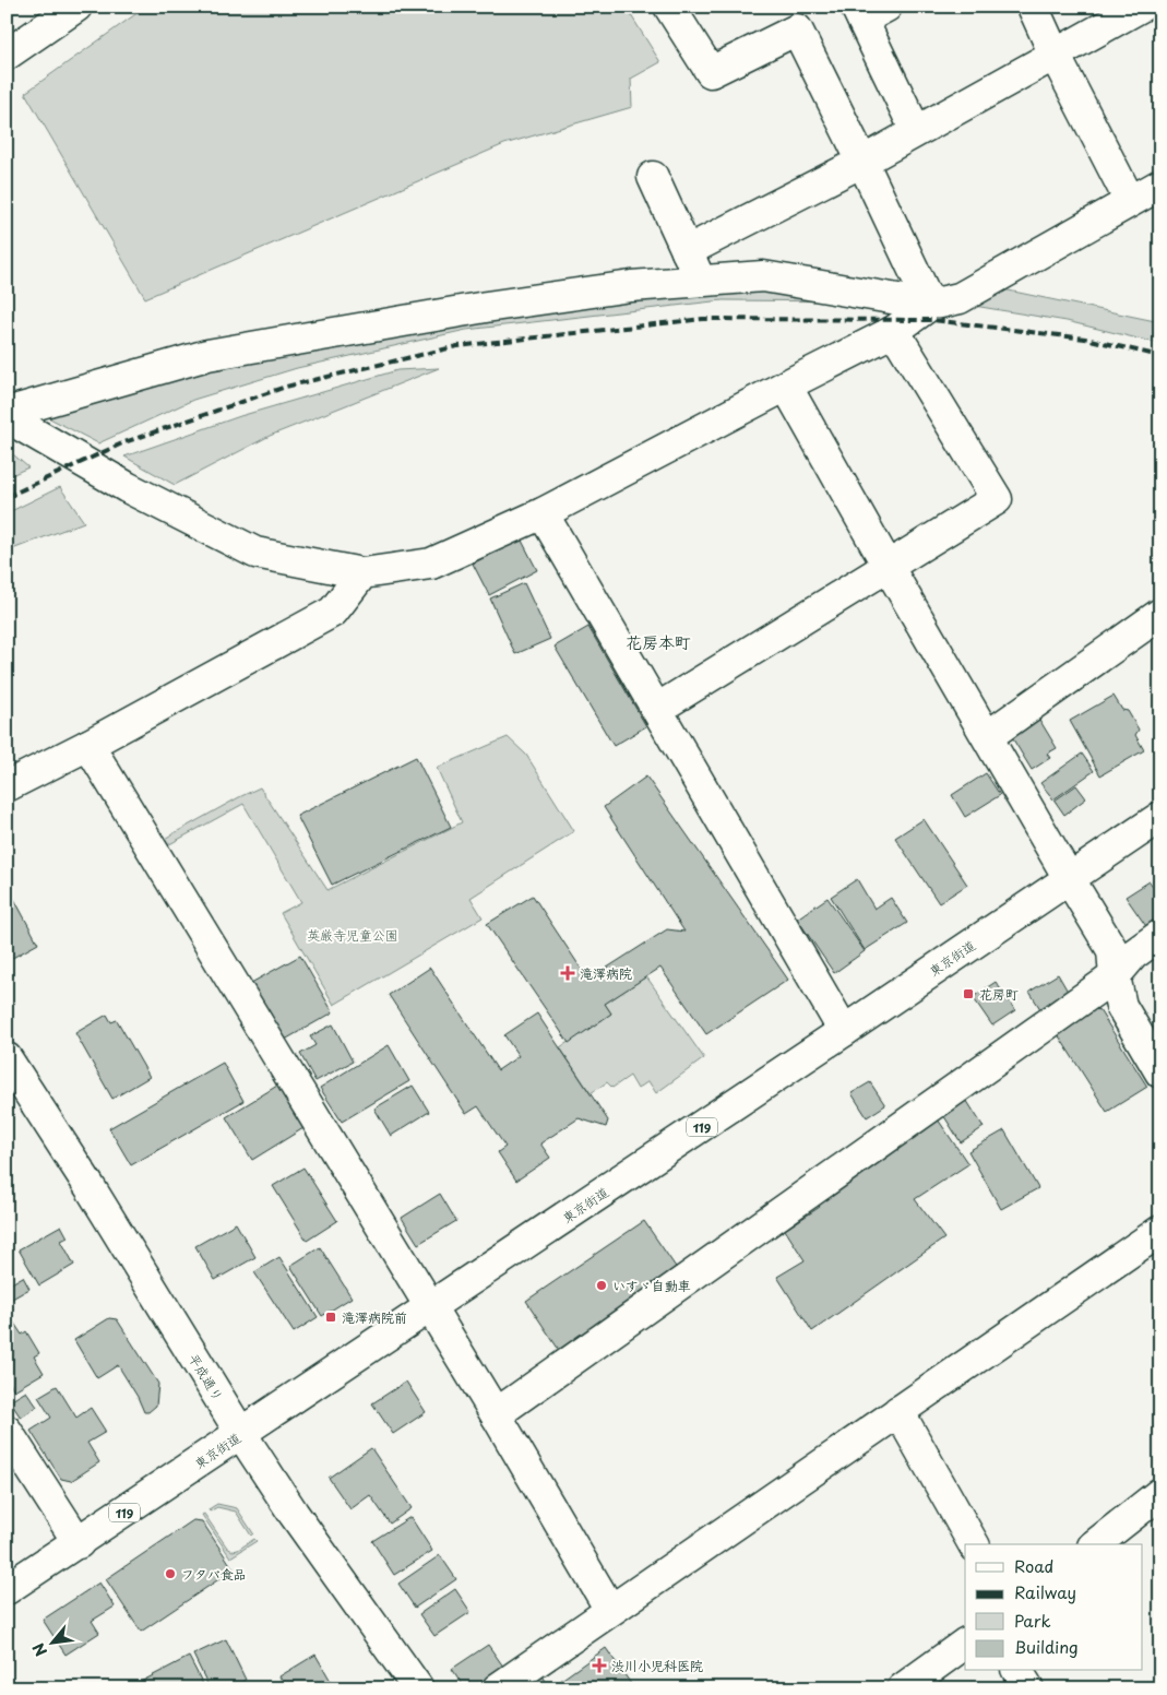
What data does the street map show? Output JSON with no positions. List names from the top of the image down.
{
  "streets": {
    "main road": ["東京街道", "119", "平成通り"]
  },
  "crossings": [
    ["東京街道", "平成通り"]
  ],
  "districts": ["花房本町"],
  "parks": ["英厳寺児童公園"],
  "places": {
    "health": ["滝澤病院", "渋川小児科医院"],
    "transit": ["花房町", "滝澤病院前"],
    "other": ["いすゞ自動車", "フタバ食品"]
  },
  "legend": [
    "Road",
    "Railway",
    "Park",
    "Building"
  ],
  "north": "bottom left"
}
